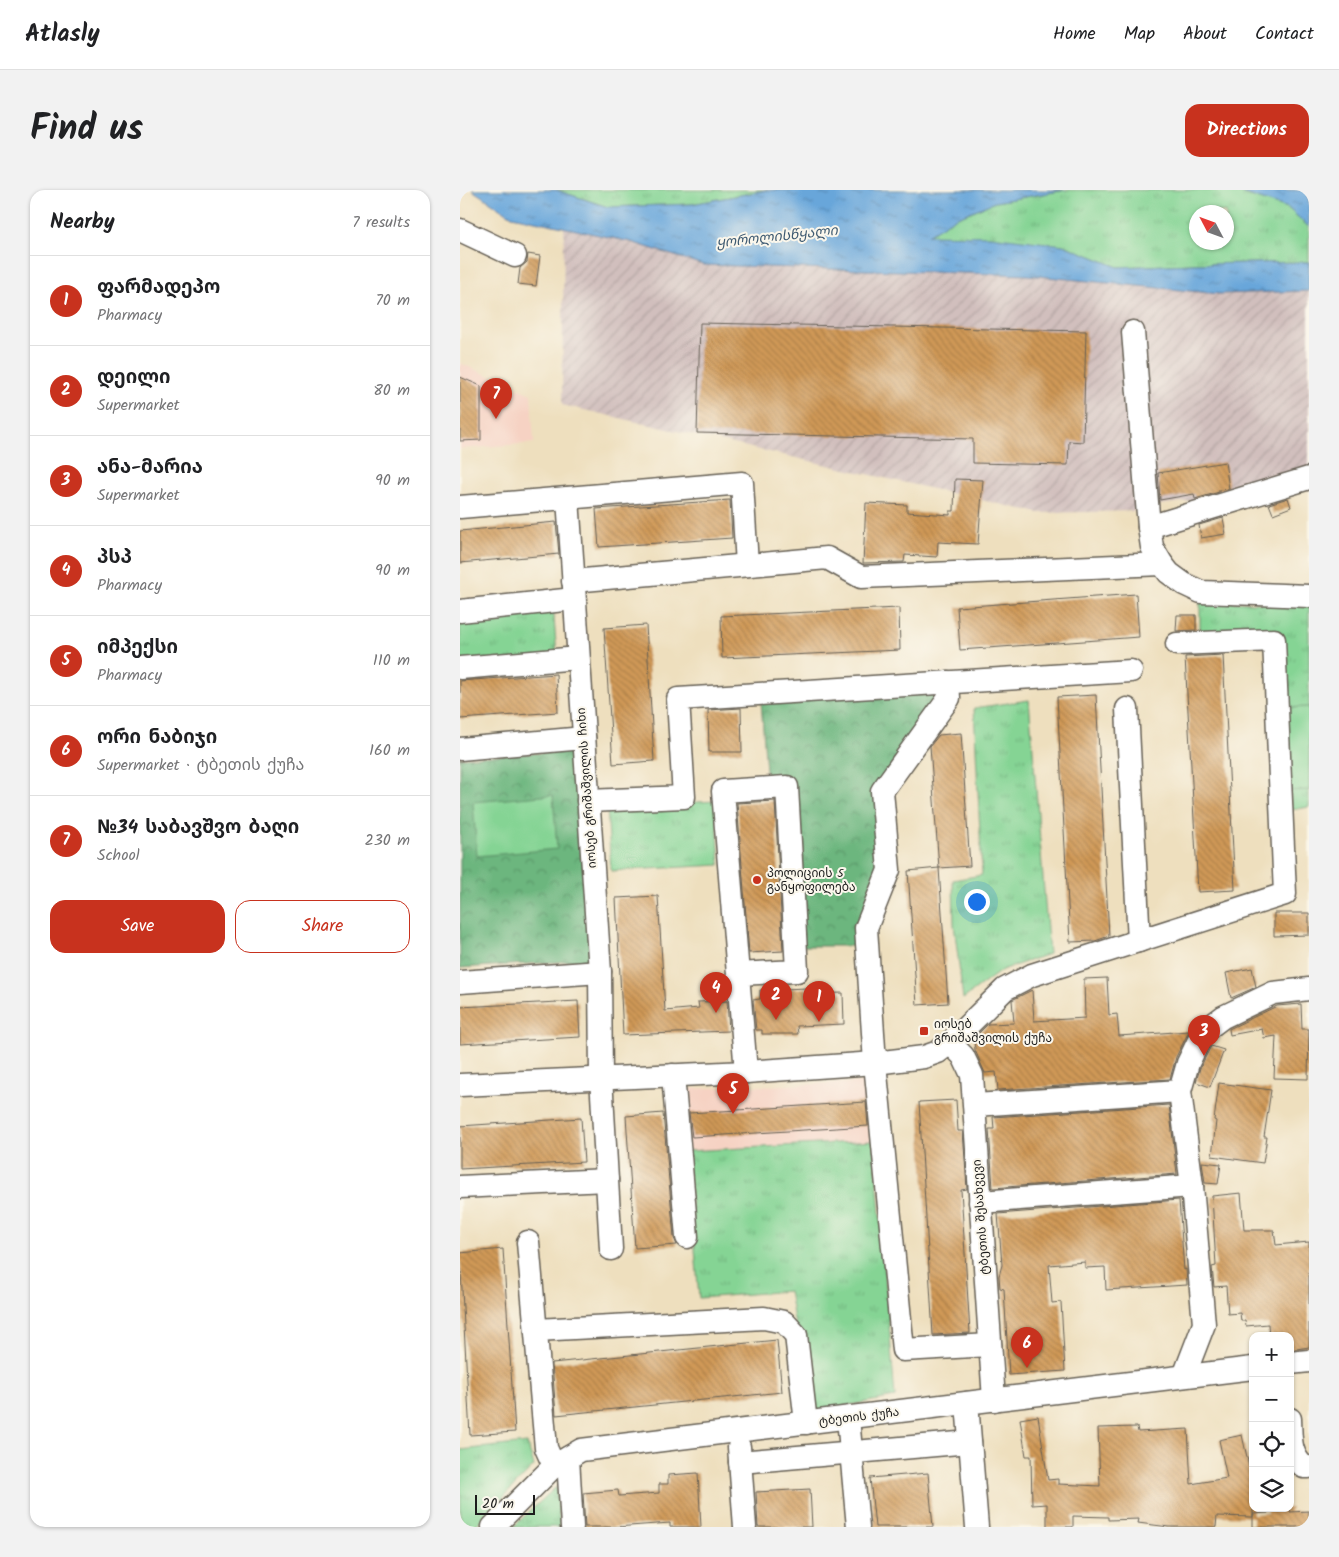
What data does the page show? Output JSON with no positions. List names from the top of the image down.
{
  "streets": {
    "street": ["იოსებ გრიშაშვილის ჩიხი", "ტბეთის შესახვევი", "ტბეთის ქუჩა"]
  },
  "crossings": [
    ["ტბეთის შესახვევი", "ტბეთის ქუჩა"]
  ],
  "water": ["ყოროლისწყალი"],
  "places": {
    "other": ["პოლიციის 5 განყოფილება"],
    "transit": ["იოსებ გრიშაშვილის ქუჩა"]
  },
  "scale_bar": "20 m",
  "north": "top left",
  "page": {
    "header": "Atlasly",
    "nav": [
      "Home",
      "Map",
      "About",
      "Contact"
    ],
    "title": "Find us",
    "buttons": [
      "Directions",
      ["Save", "Share"]
    ],
    "heading": ["Nearby", "7 results"],
    "list": [
      {
        "mark": "1",
        "name": "ფარმადეპო",
        "note": "Pharmacy",
        "value": "70 m"
      },
      {
        "mark": "2",
        "name": "დეილი",
        "note": "Supermarket",
        "value": "80 m"
      },
      {
        "mark": "3",
        "name": "ანა-მარია",
        "note": "Supermarket",
        "value": "90 m"
      },
      {
        "mark": "4",
        "name": "პსპ",
        "note": "Pharmacy",
        "value": "90 m"
      },
      {
        "mark": "5",
        "name": "იმპექსი",
        "note": "Pharmacy",
        "value": "110 m"
      },
      {
        "mark": "6",
        "name": "ორი ნაბიჯი",
        "note": "Supermarket · ტბეთის ქუჩა",
        "value": "160 m"
      },
      {
        "mark": "7",
        "name": "№34 საბავშვო ბაღი",
        "note": "School",
        "value": "230 m"
      }
    ],
    "pins": [
      "7",
      "4",
      "2",
      "1",
      "3",
      "5",
      "6"
    ],
    "map_buttons": ["+", "−"],
    "scale": "20 m"
  }
}
